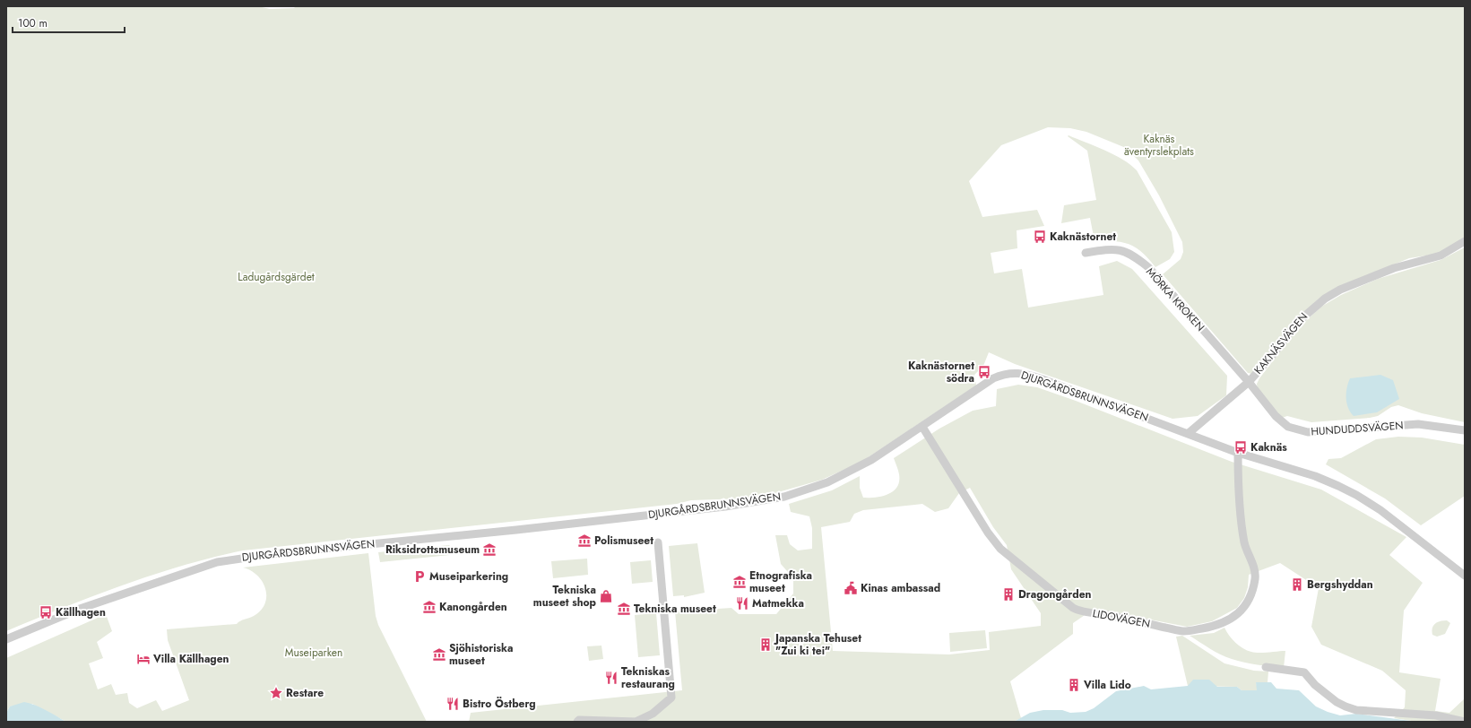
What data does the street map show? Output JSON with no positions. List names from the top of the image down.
{
  "streets": {
    "street": [
      "MÖRKA KROKEN",
      "KAKNÄSVÄGEN",
      "DJURGÅRDSBRUNNSVÄGEN",
      "HUNDUDDSVÄGEN",
      "LIDOVÄGEN"
    ]
  },
  "crossings": [
    ["MÖRKA KROKEN", "KAKNÄSVÄGEN"],
    ["MÖRKA KROKEN", "HUNDUDDSVÄGEN"],
    ["KAKNÄSVÄGEN", "DJURGÅRDSBRUNNSVÄGEN"],
    ["KAKNÄSVÄGEN", "HUNDUDDSVÄGEN"],
    ["DJURGÅRDSBRUNNSVÄGEN", "LIDOVÄGEN"]
  ],
  "parks": ["Kaknäs äventyrslekplats", "Ladugårdsgärdet", "Museiparken"],
  "places": {
    "bus stop": [
      "Kaknästornet",
      "Kaknästornet södra",
      "Kaknäs",
      "Källhagen"
    ],
    "museum": [
      "Polismuseet",
      "Riksidrottsmuseum",
      "Etnografiska museet",
      "Kanongården",
      "Tekniska museet",
      "Sjöhistoriska museet"
    ],
    "parking": ["Museiparkering"],
    "building": [
      "Bergshyddan",
      "Dragongården",
      "Japanska Tehuset \"Zui ki tei\"",
      "Villa Lido"
    ],
    "public building": ["Kinas ambassad"],
    "shop": ["Tekniska museet shop"],
    "restaurant": ["Matmekka", "Tekniskas restaurang", "Bistro Östberg"],
    "hotel": ["Villa Källhagen"],
    "place": ["Restare"]
  },
  "scale_bar": "100 m"
}
